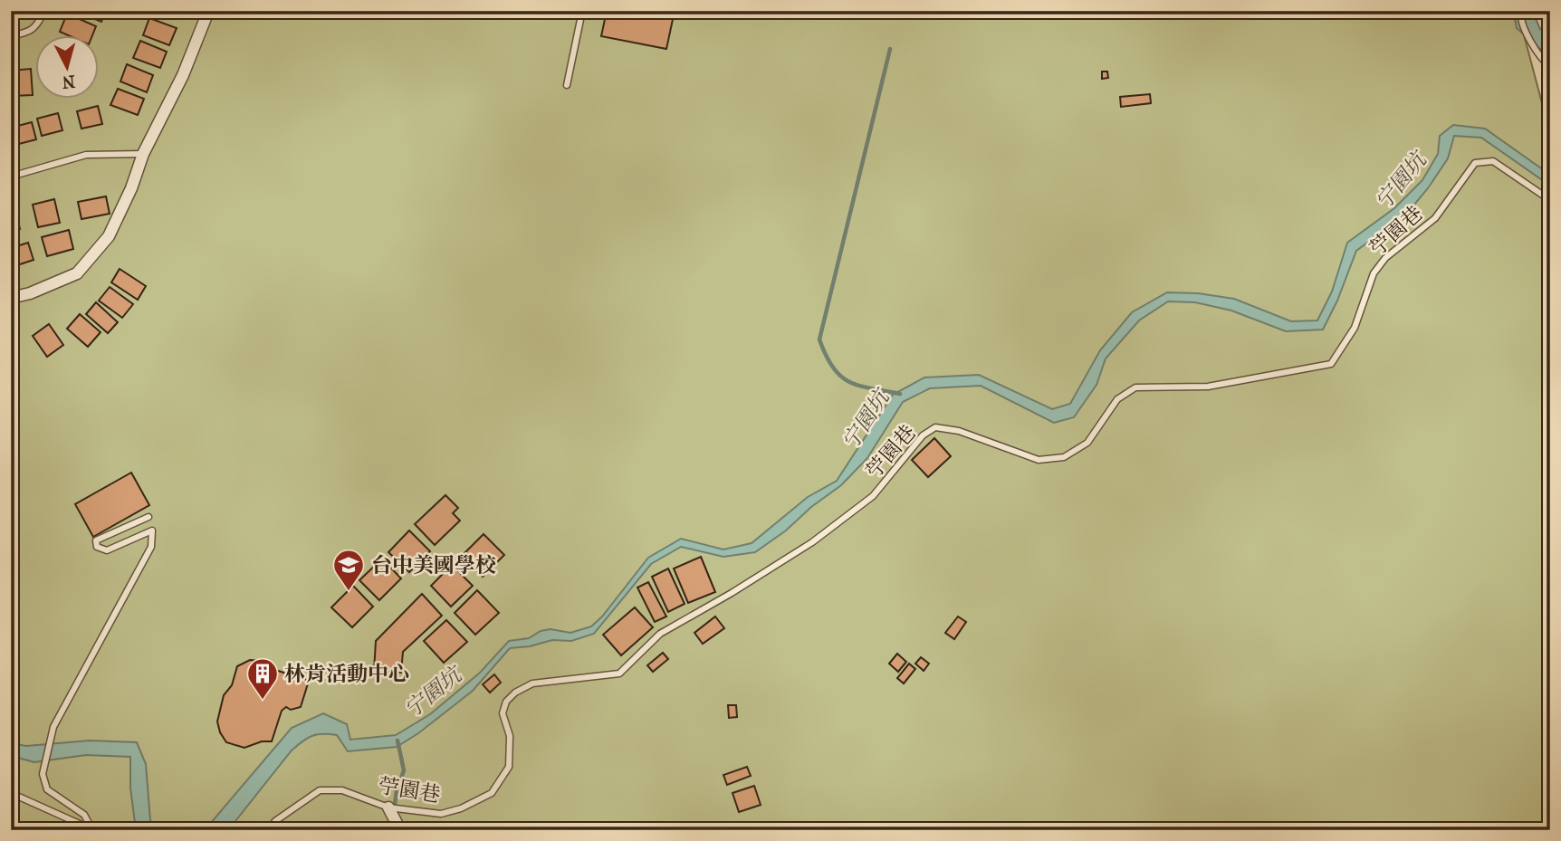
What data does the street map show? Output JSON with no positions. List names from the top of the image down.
{
  "streets": {
    "lane": ["苧園巷"]
  },
  "water": ["宁園坑"],
  "places": {
    "school or university": ["台中美國學校"],
    "building": ["林肯活動中心"]
  },
  "north": "bottom"
}
